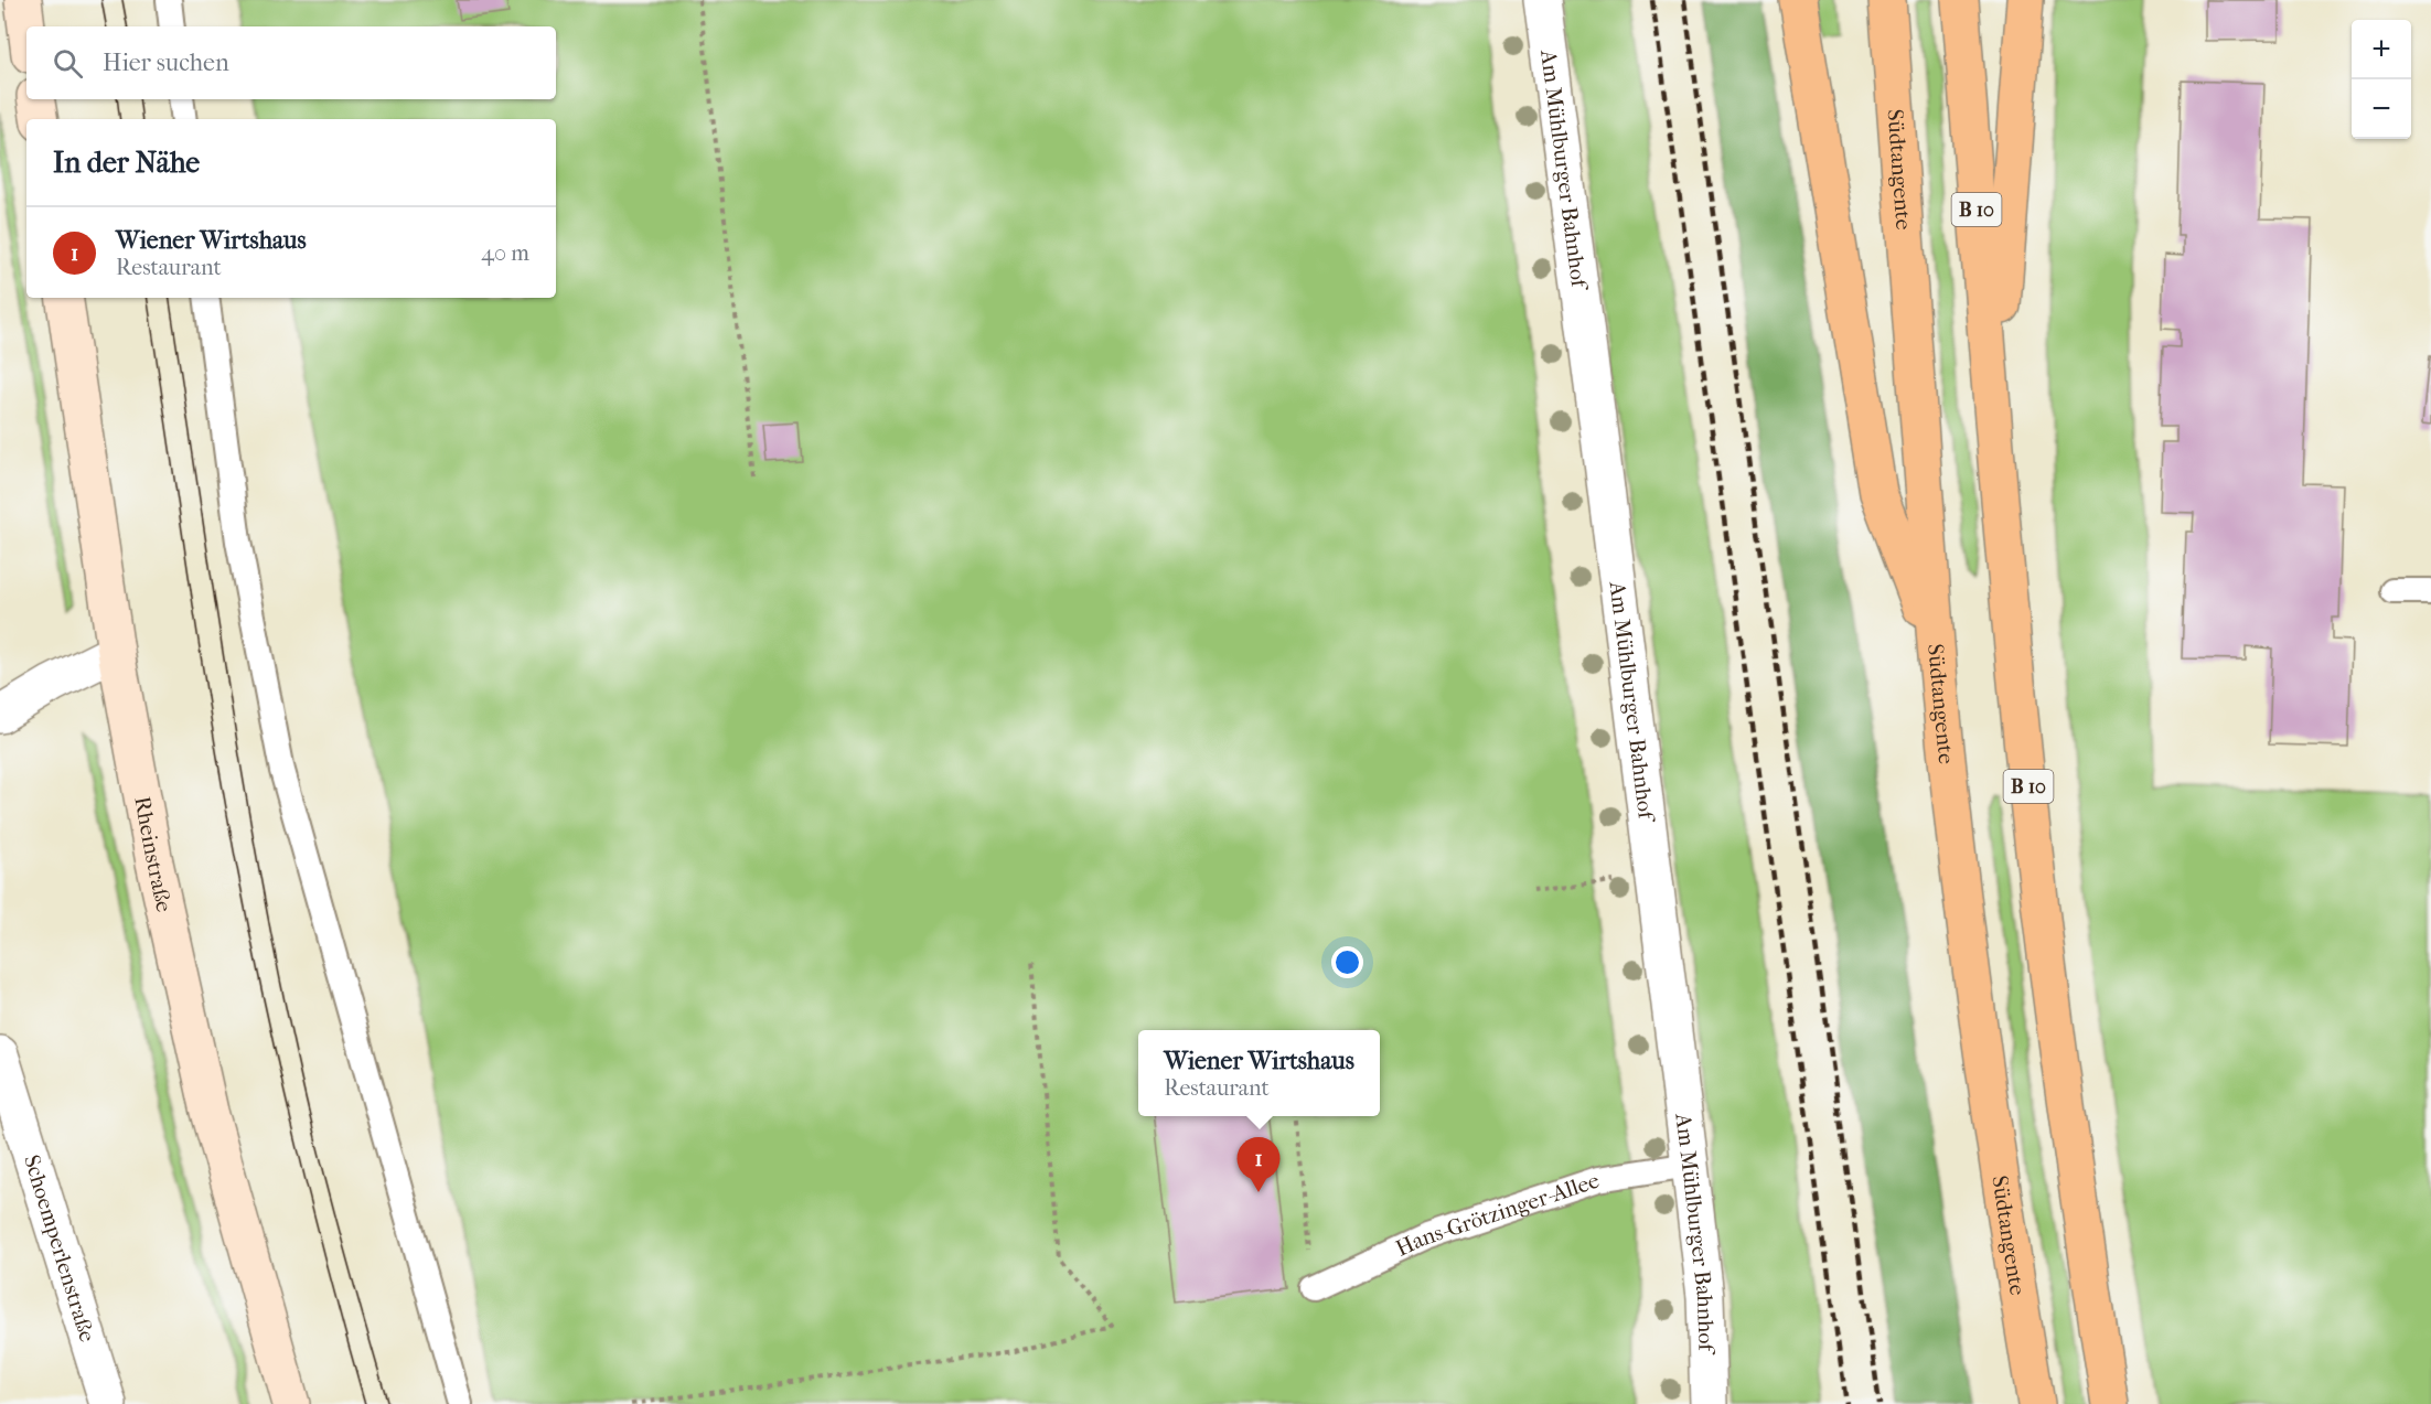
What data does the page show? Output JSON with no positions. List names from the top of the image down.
{
  "streets": {
    "highway": ["Südtangente", "B 10"],
    "main road": ["Rheinstraße"],
    "street": ["Am Mühlburger Bahnhof", "Schoemperlenstraße"],
    "lane": ["Hans-Grötzinger-Allee"]
  },
  "crossings": [
    ["Am Mühlburger Bahnhof", "Hans-Grötzinger-Allee"]
  ],
  "page": {
    "map_buttons": ["+", "−"],
    "search": "Hier suchen",
    "heading": "In der Nähe",
    "list": [
      {
        "mark": "1",
        "name": "Wiener Wirtshaus",
        "note": "Restaurant",
        "value": "40 m"
      }
    ],
    "popup": ["Wiener Wirtshaus", "Restaurant"],
    "pins": "1"
  }
}
